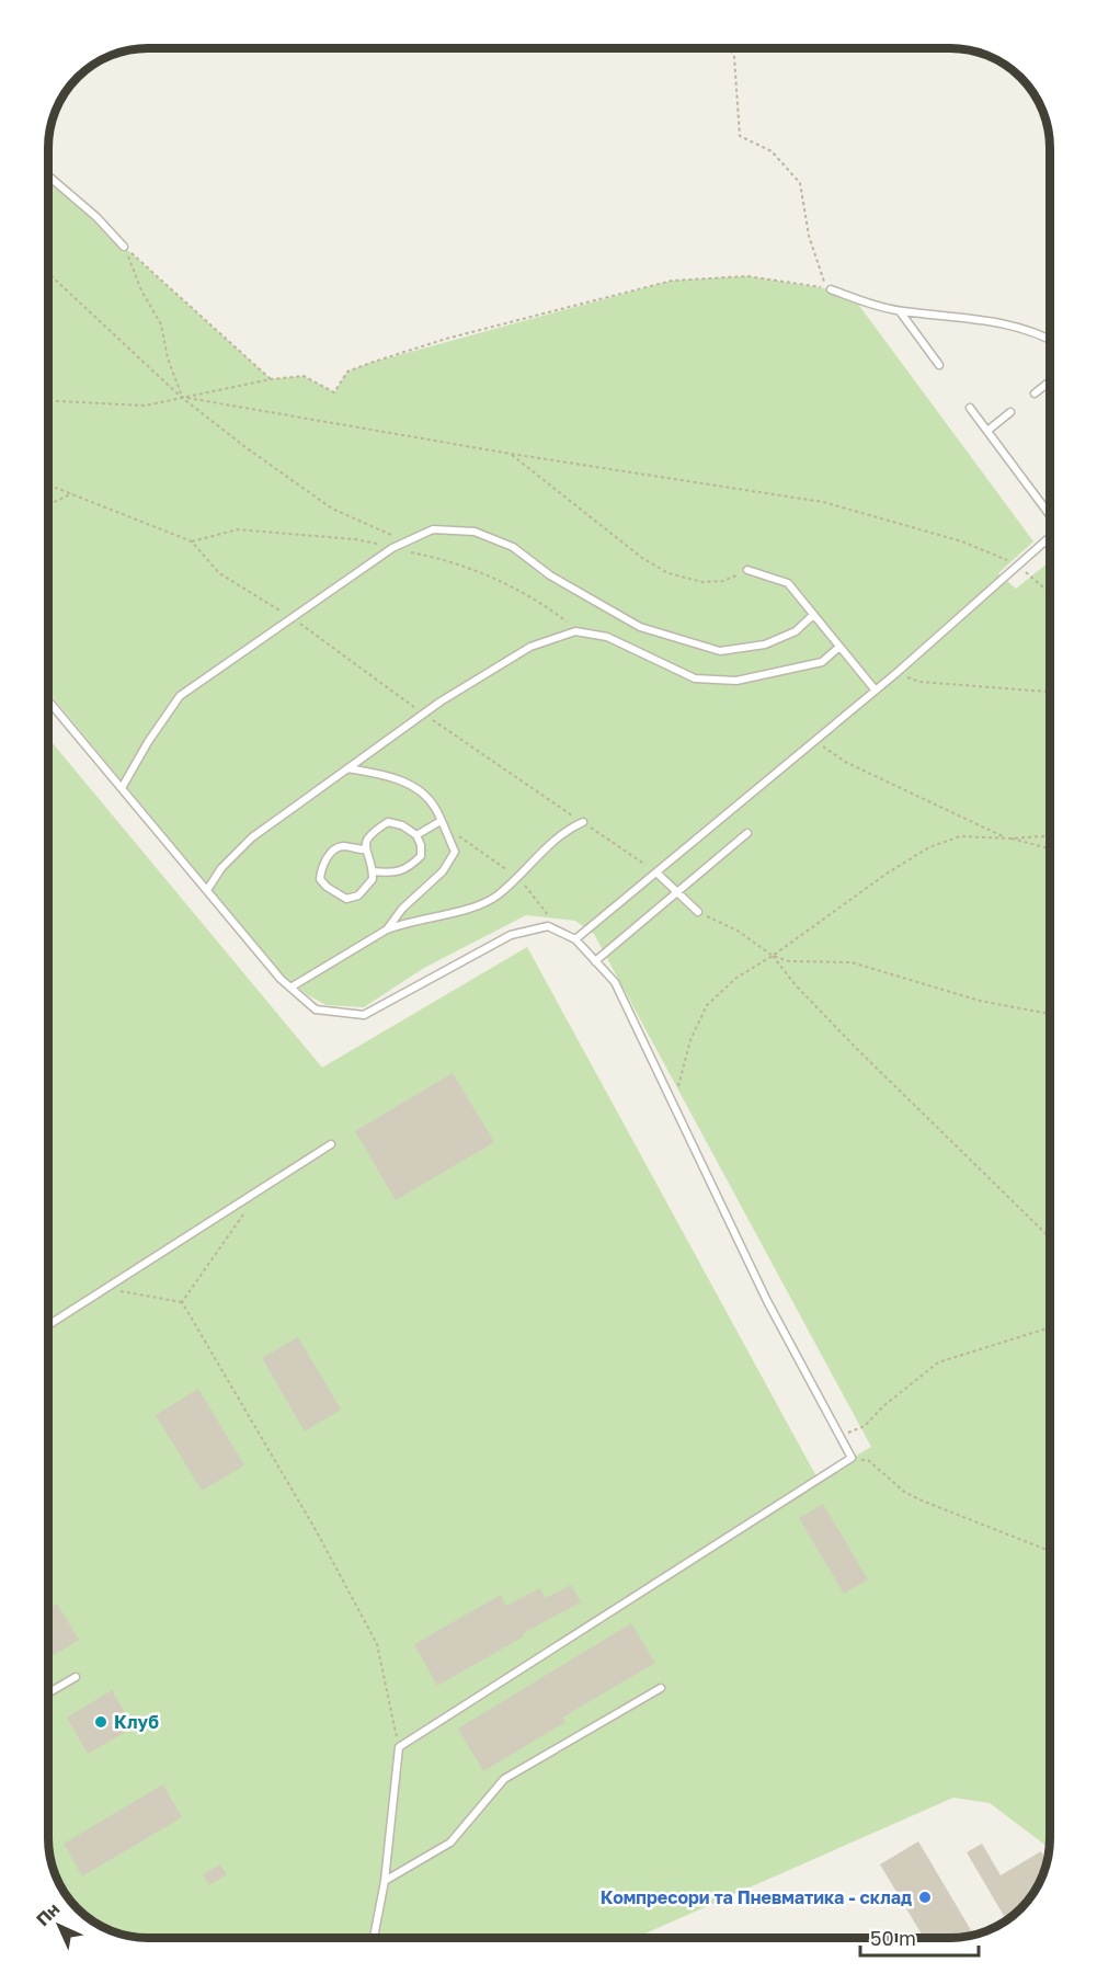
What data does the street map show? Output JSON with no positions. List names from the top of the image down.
{
  "places": ["Клуб", "Компресори та Пневматика - склад"],
  "scale_bar": "50 m",
  "north": "top left"
}
